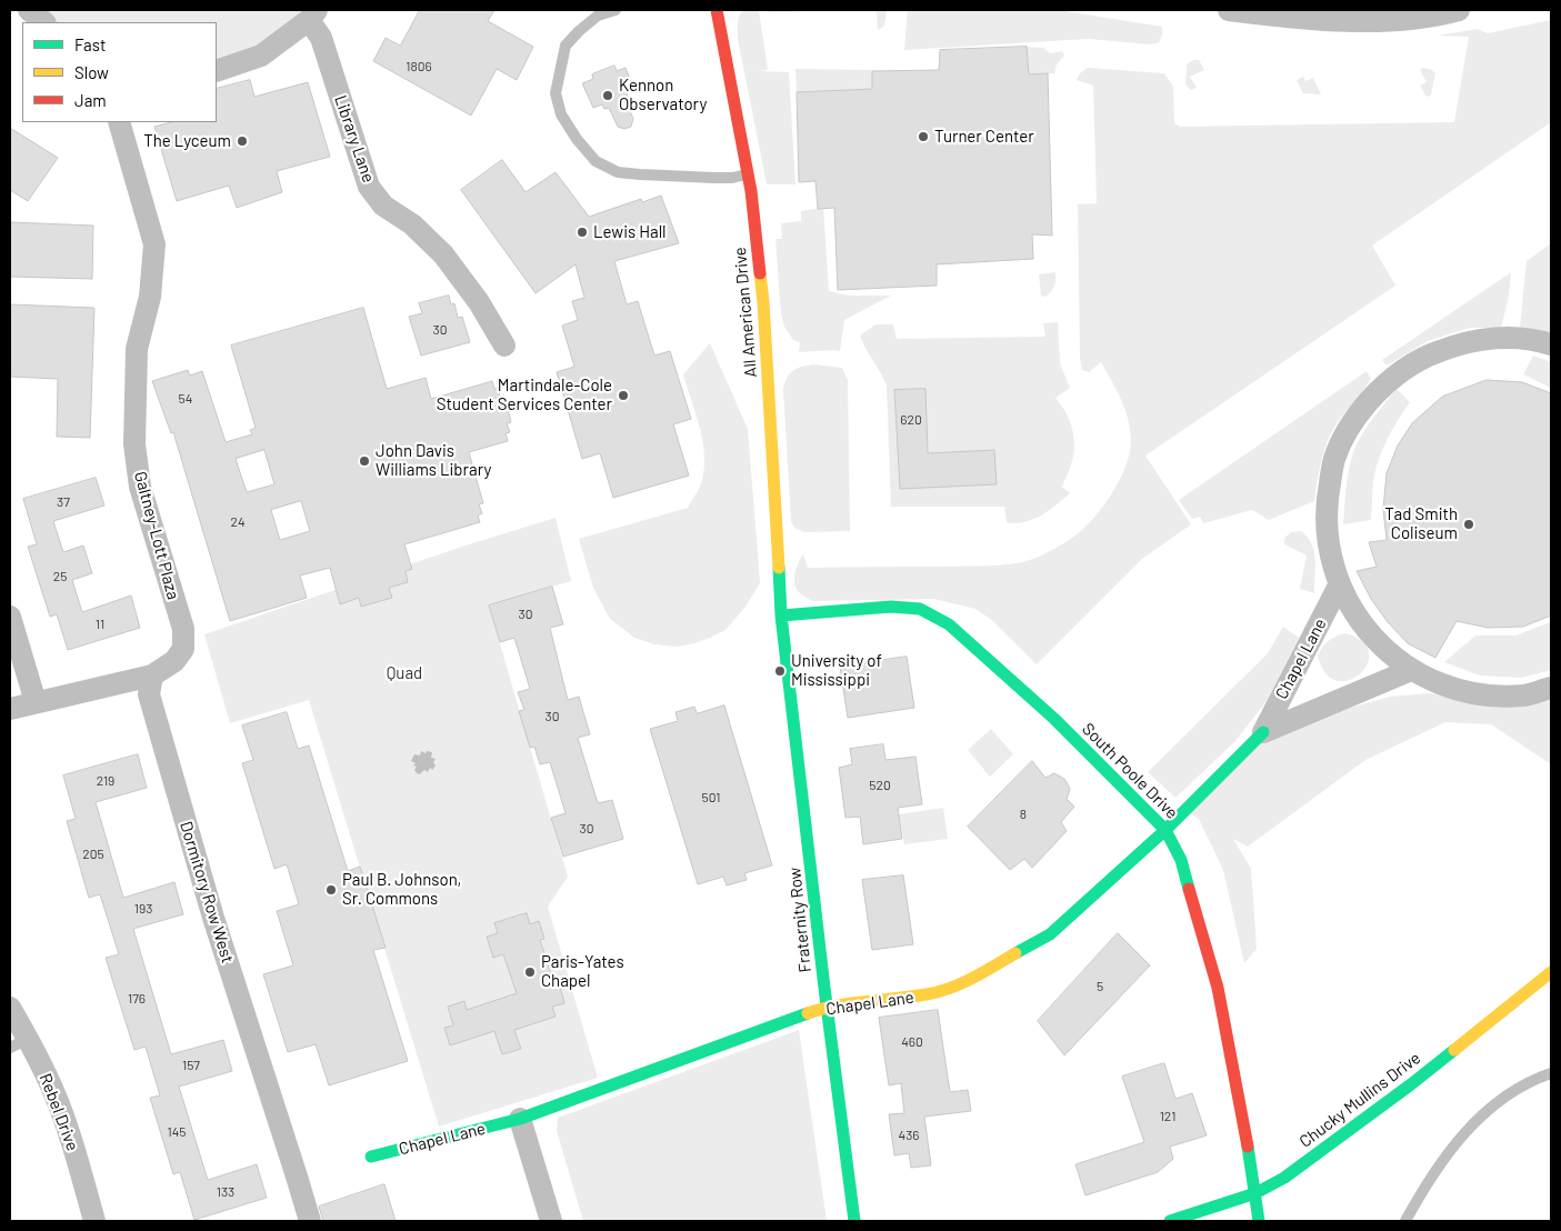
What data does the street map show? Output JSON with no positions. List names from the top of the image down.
{
  "streets": {
    "street": [
      "Library Lane",
      "All American Drive",
      "Galtney-Lott Plaza",
      "Chapel Lane",
      "South Poole Drive",
      "Dormitory Row West",
      "Fraternity Row",
      "Chucky Mullins Drive",
      "Rebel Drive"
    ]
  },
  "crossings": [
    ["All American Drive", "South Poole Drive"],
    ["All American Drive", "Fraternity Row"],
    ["Galtney-Lott Plaza", "Dormitory Row West"],
    ["Chapel Lane", "South Poole Drive"],
    ["Chapel Lane", "Fraternity Row"],
    ["South Poole Drive", "Fraternity Row"],
    ["South Poole Drive", "Chucky Mullins Drive"]
  ],
  "parks": ["Quad"],
  "places": [
    "Kennon Observatory",
    "Turner Center",
    "The Lyceum",
    "Lewis Hall",
    "Martindale-Cole Student Services Center",
    "John Davis Williams Library",
    "Tad Smith Coliseum",
    "University of Mississippi",
    "Paul B. Johnson, Sr. Commons",
    "Paris-Yates Chapel"
  ],
  "house_numbers": [
    "1806",
    "30",
    "54",
    "620",
    "37",
    "24",
    "25",
    "30",
    "11",
    "30",
    "219",
    "520",
    "501",
    "8",
    "30",
    "205",
    "193",
    "5",
    "176",
    "460",
    "157",
    "121",
    "145",
    "436",
    "133"
  ],
  "legend": ["Fast", "Slow", "Jam"]
}
